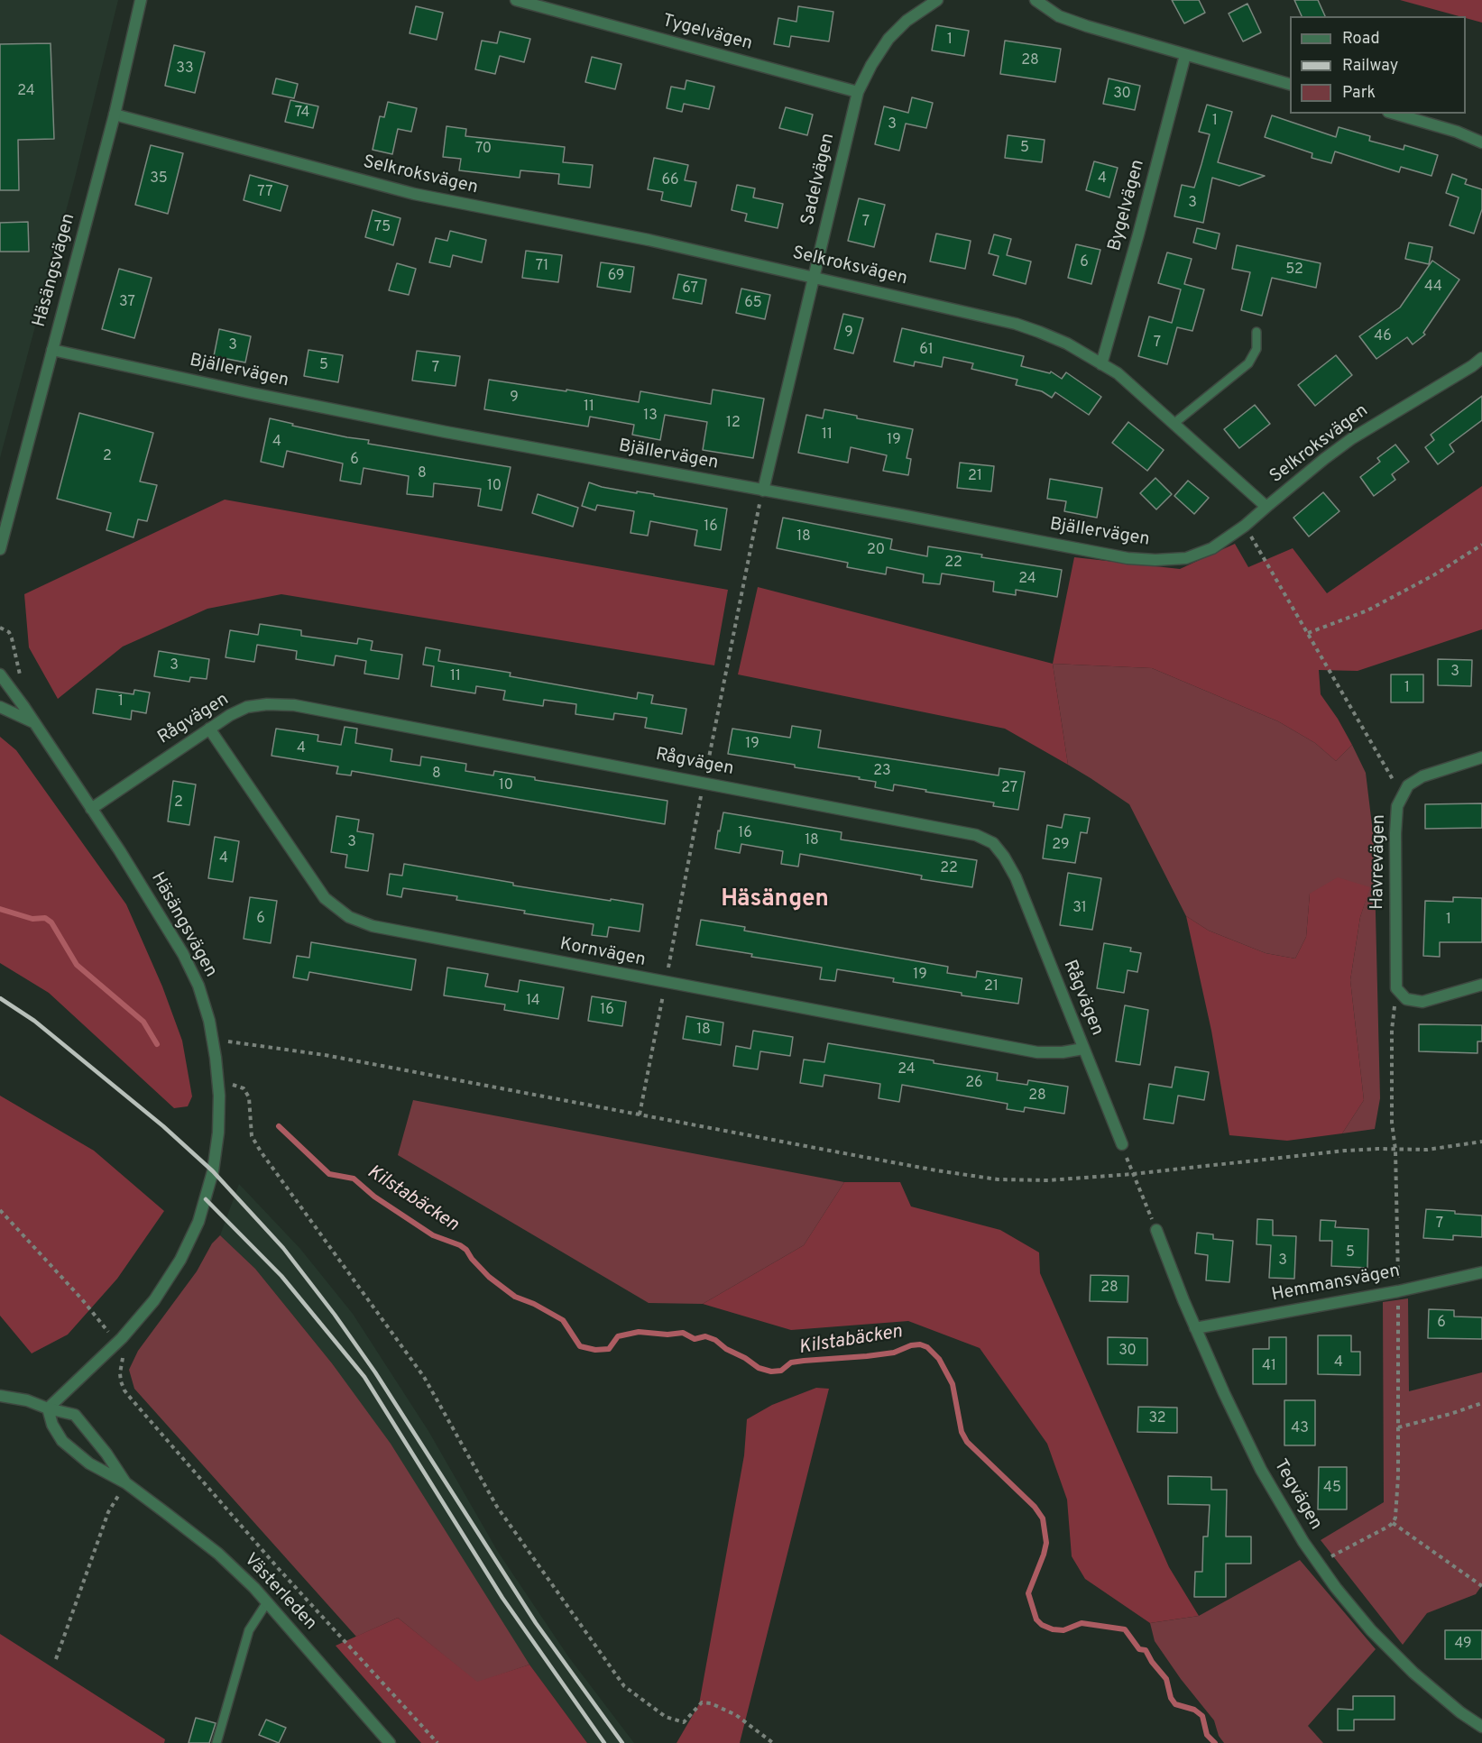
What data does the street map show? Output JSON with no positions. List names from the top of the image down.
{
  "streets": {
    "street": [
      "Tygelvägen",
      "Selkroksvägen",
      "Sadelvägen",
      "Bygelvägen",
      "Häsängsvägen",
      "Bjällervägen",
      "Rågvägen",
      "Havrevägen",
      "Kornvägen",
      "Hemmansvägen",
      "Tegvägen",
      "Västerleden"
    ]
  },
  "crossings": [
    ["Tygelvägen", "Sadelvägen"],
    ["Selkroksvägen", "Sadelvägen"],
    ["Selkroksvägen", "Bygelvägen"],
    ["Selkroksvägen", "Häsängsvägen"],
    ["Selkroksvägen", "Bjällervägen"],
    ["Sadelvägen", "Bjällervägen"],
    ["Häsängsvägen", "Bjällervägen"],
    ["Häsängsvägen", "Rågvägen"],
    ["Häsängsvägen", "Västerleden"],
    ["Rågvägen", "Kornvägen"],
    ["Hemmansvägen", "Tegvägen"]
  ],
  "districts": ["Häsängen"],
  "water": ["Kilstabäcken"],
  "house_numbers": [
    "1",
    "28",
    "33",
    "24",
    "30",
    "74",
    "1",
    "3",
    "5",
    "70",
    "35",
    "4",
    "66",
    "77",
    "3",
    "7",
    "75",
    "6",
    "71",
    "52",
    "69",
    "44",
    "67",
    "37",
    "65",
    "9",
    "46",
    "7",
    "3",
    "61",
    "5",
    "7",
    "9",
    "11",
    "13",
    "12",
    "11",
    "19",
    "4",
    "2",
    "6",
    "8",
    "21",
    "10",
    "16",
    "18",
    "20",
    "22",
    "24",
    "3",
    "3",
    "11",
    "1",
    "1",
    "19",
    "4",
    "23",
    "8",
    "10",
    "27",
    "2",
    "16",
    "18",
    "3",
    "29",
    "4",
    "22",
    "31",
    "6",
    "1",
    "19",
    "21",
    "14",
    "16",
    "18",
    "24",
    "26",
    "28",
    "7",
    "5",
    "3",
    "28",
    "6",
    "30",
    "4",
    "41",
    "32",
    "43",
    "45",
    "49"
  ],
  "legend": ["Road", "Railway", "Park"]
}
